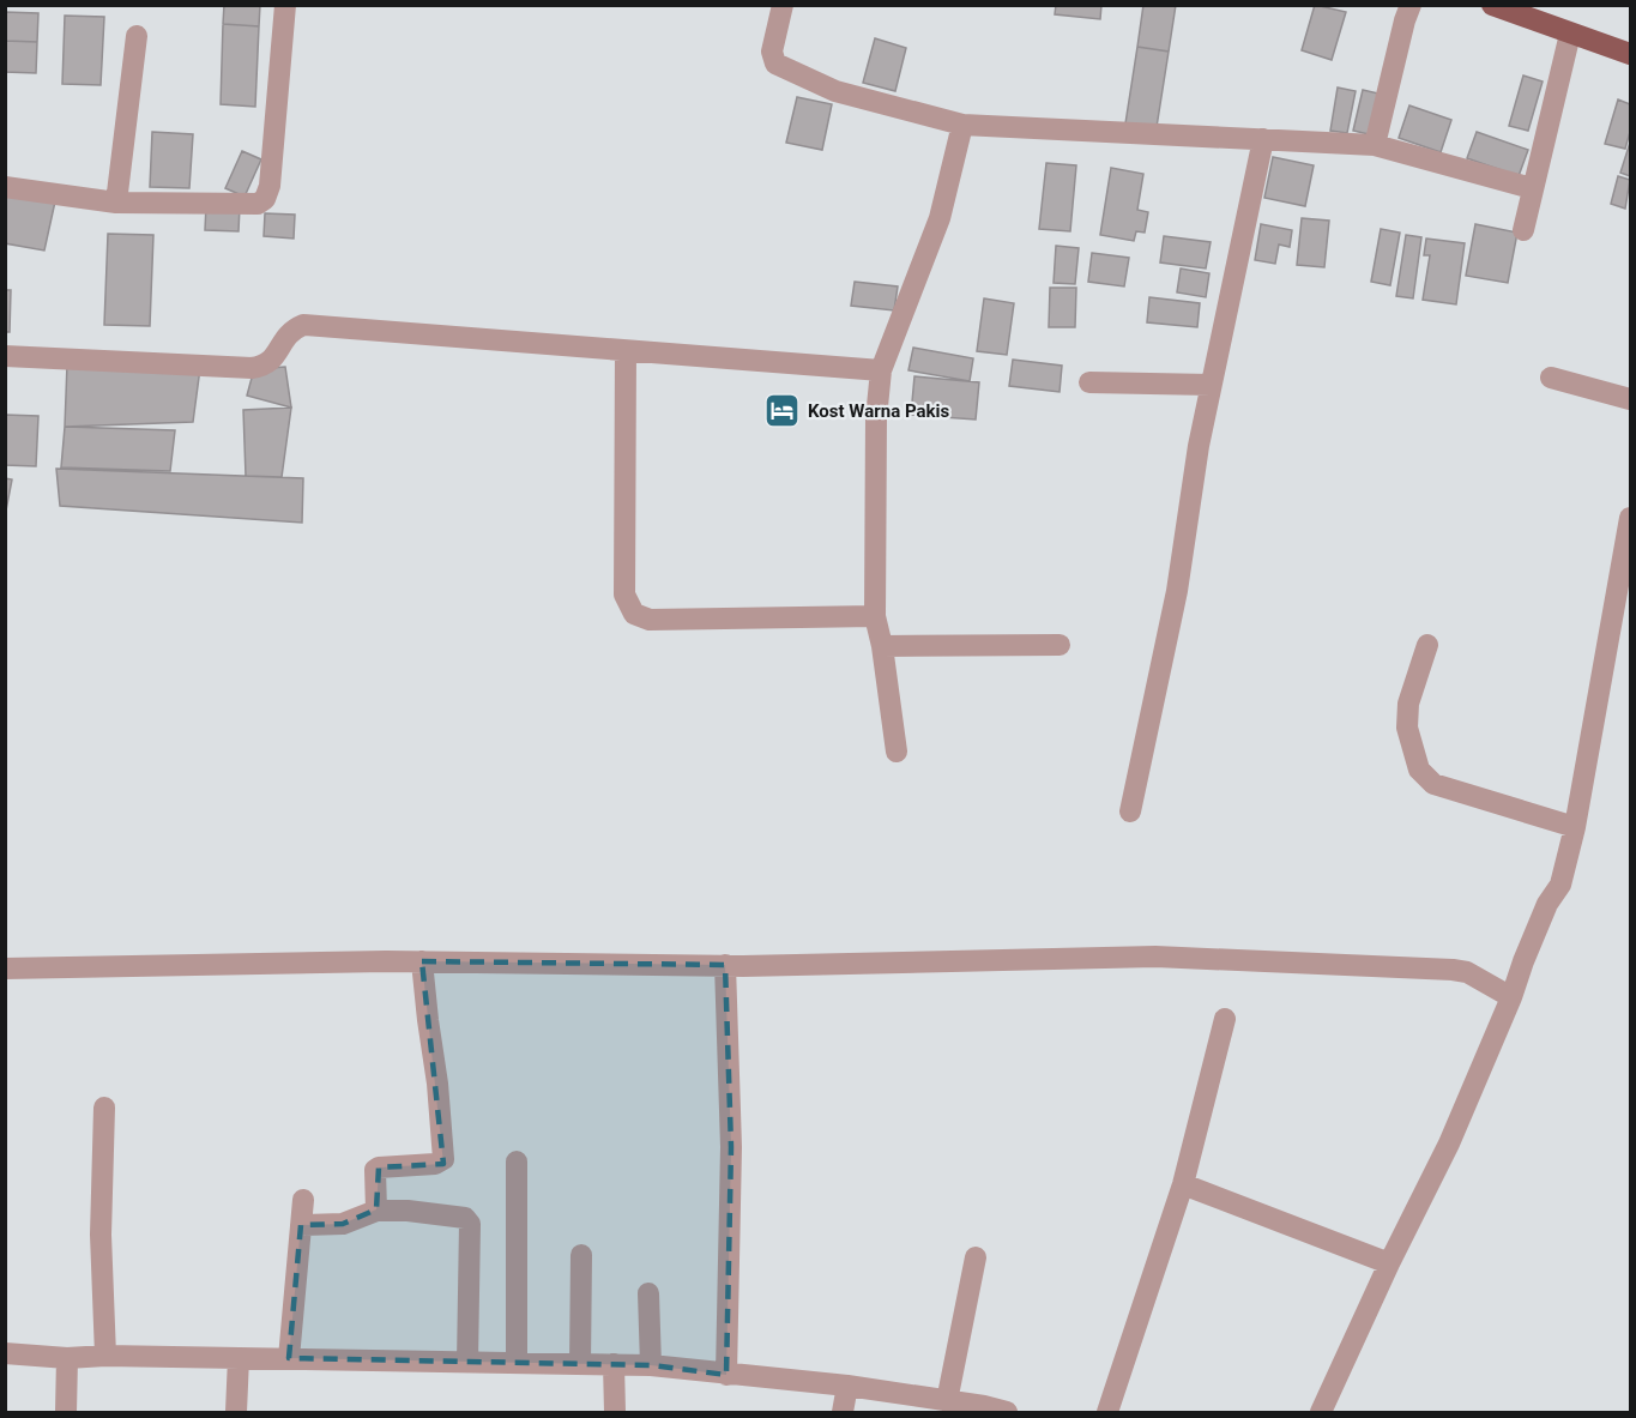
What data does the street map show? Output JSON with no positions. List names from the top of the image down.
{
  "places": {
    "hotel": ["Kost Warna Pakis"]
  }
}
